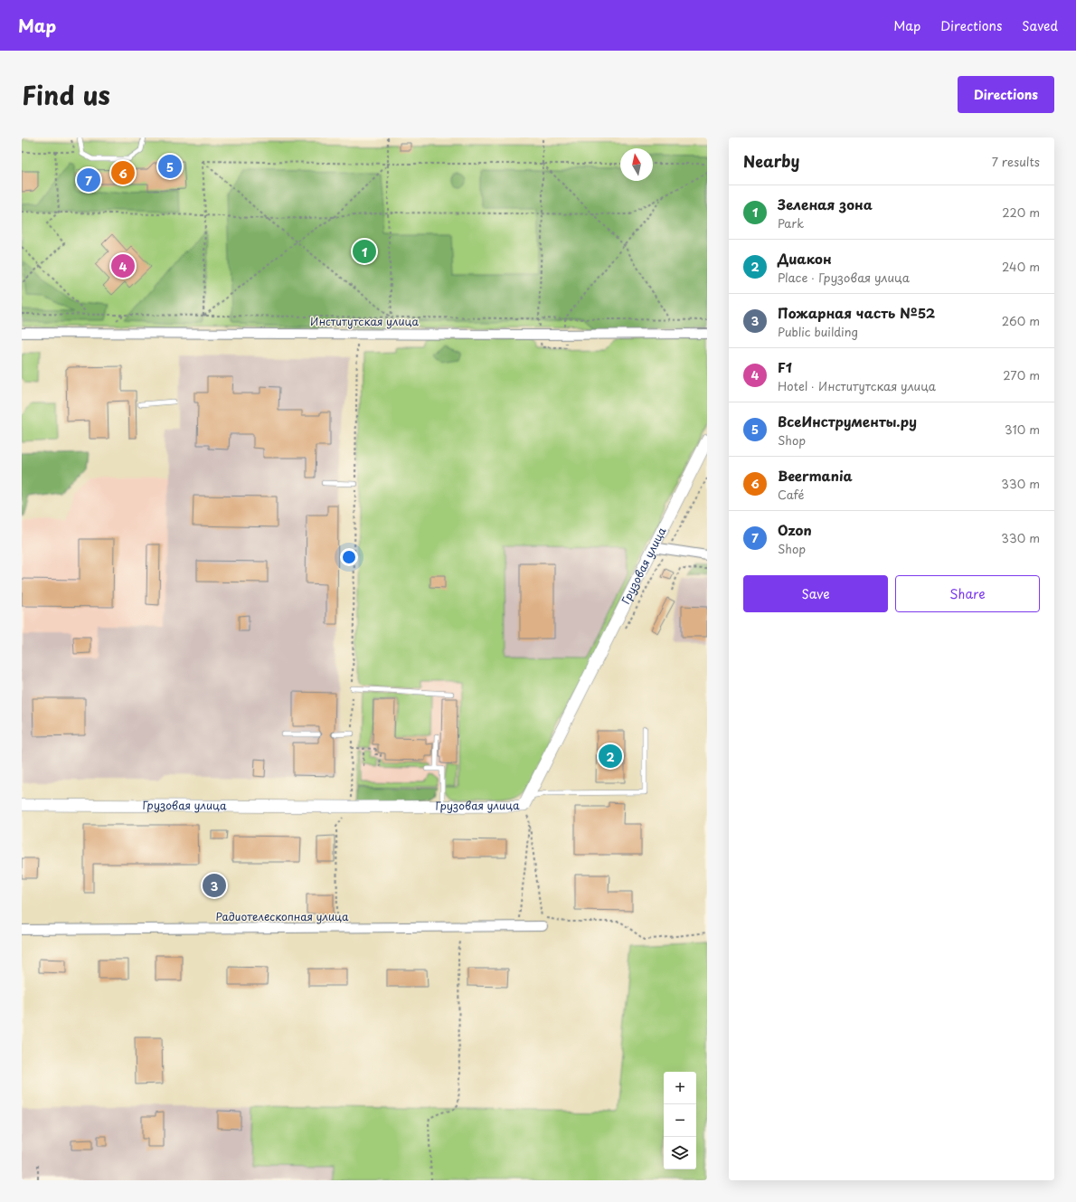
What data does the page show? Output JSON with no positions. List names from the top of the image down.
{
  "streets": {
    "street": ["Институтская улица", "Грузовая улица", "Радиотелескопная улица"]
  },
  "north": "top",
  "page": {
    "header": "Map",
    "nav": ["Map", "Directions", "Saved"],
    "title": "Find us",
    "buttons": [
      "Directions",
      ["Save", "Share"]
    ],
    "heading": ["Nearby", "7 results"],
    "pins": [
      "5",
      "6",
      "7",
      "1",
      "4",
      "2",
      "3"
    ],
    "list": [
      {
        "mark": "1",
        "name": "Зеленая зона",
        "note": "Park",
        "value": "220 m"
      },
      {
        "mark": "2",
        "name": "Диакон",
        "note": "Place · Грузовая улица",
        "value": "240 m"
      },
      {
        "mark": "3",
        "name": "Пожарная часть №52",
        "note": "Public building",
        "value": "260 m"
      },
      {
        "mark": "4",
        "name": "F1",
        "note": "Hotel · Институтская улица",
        "value": "270 m"
      },
      {
        "mark": "5",
        "name": "ВсеИнструменты.ру",
        "note": "Shop",
        "value": "310 m"
      },
      {
        "mark": "6",
        "name": "Beermania",
        "note": "Café",
        "value": "330 m"
      },
      {
        "mark": "7",
        "name": "Ozon",
        "note": "Shop",
        "value": "330 m"
      }
    ],
    "map_buttons": ["+", "−"]
  }
}
